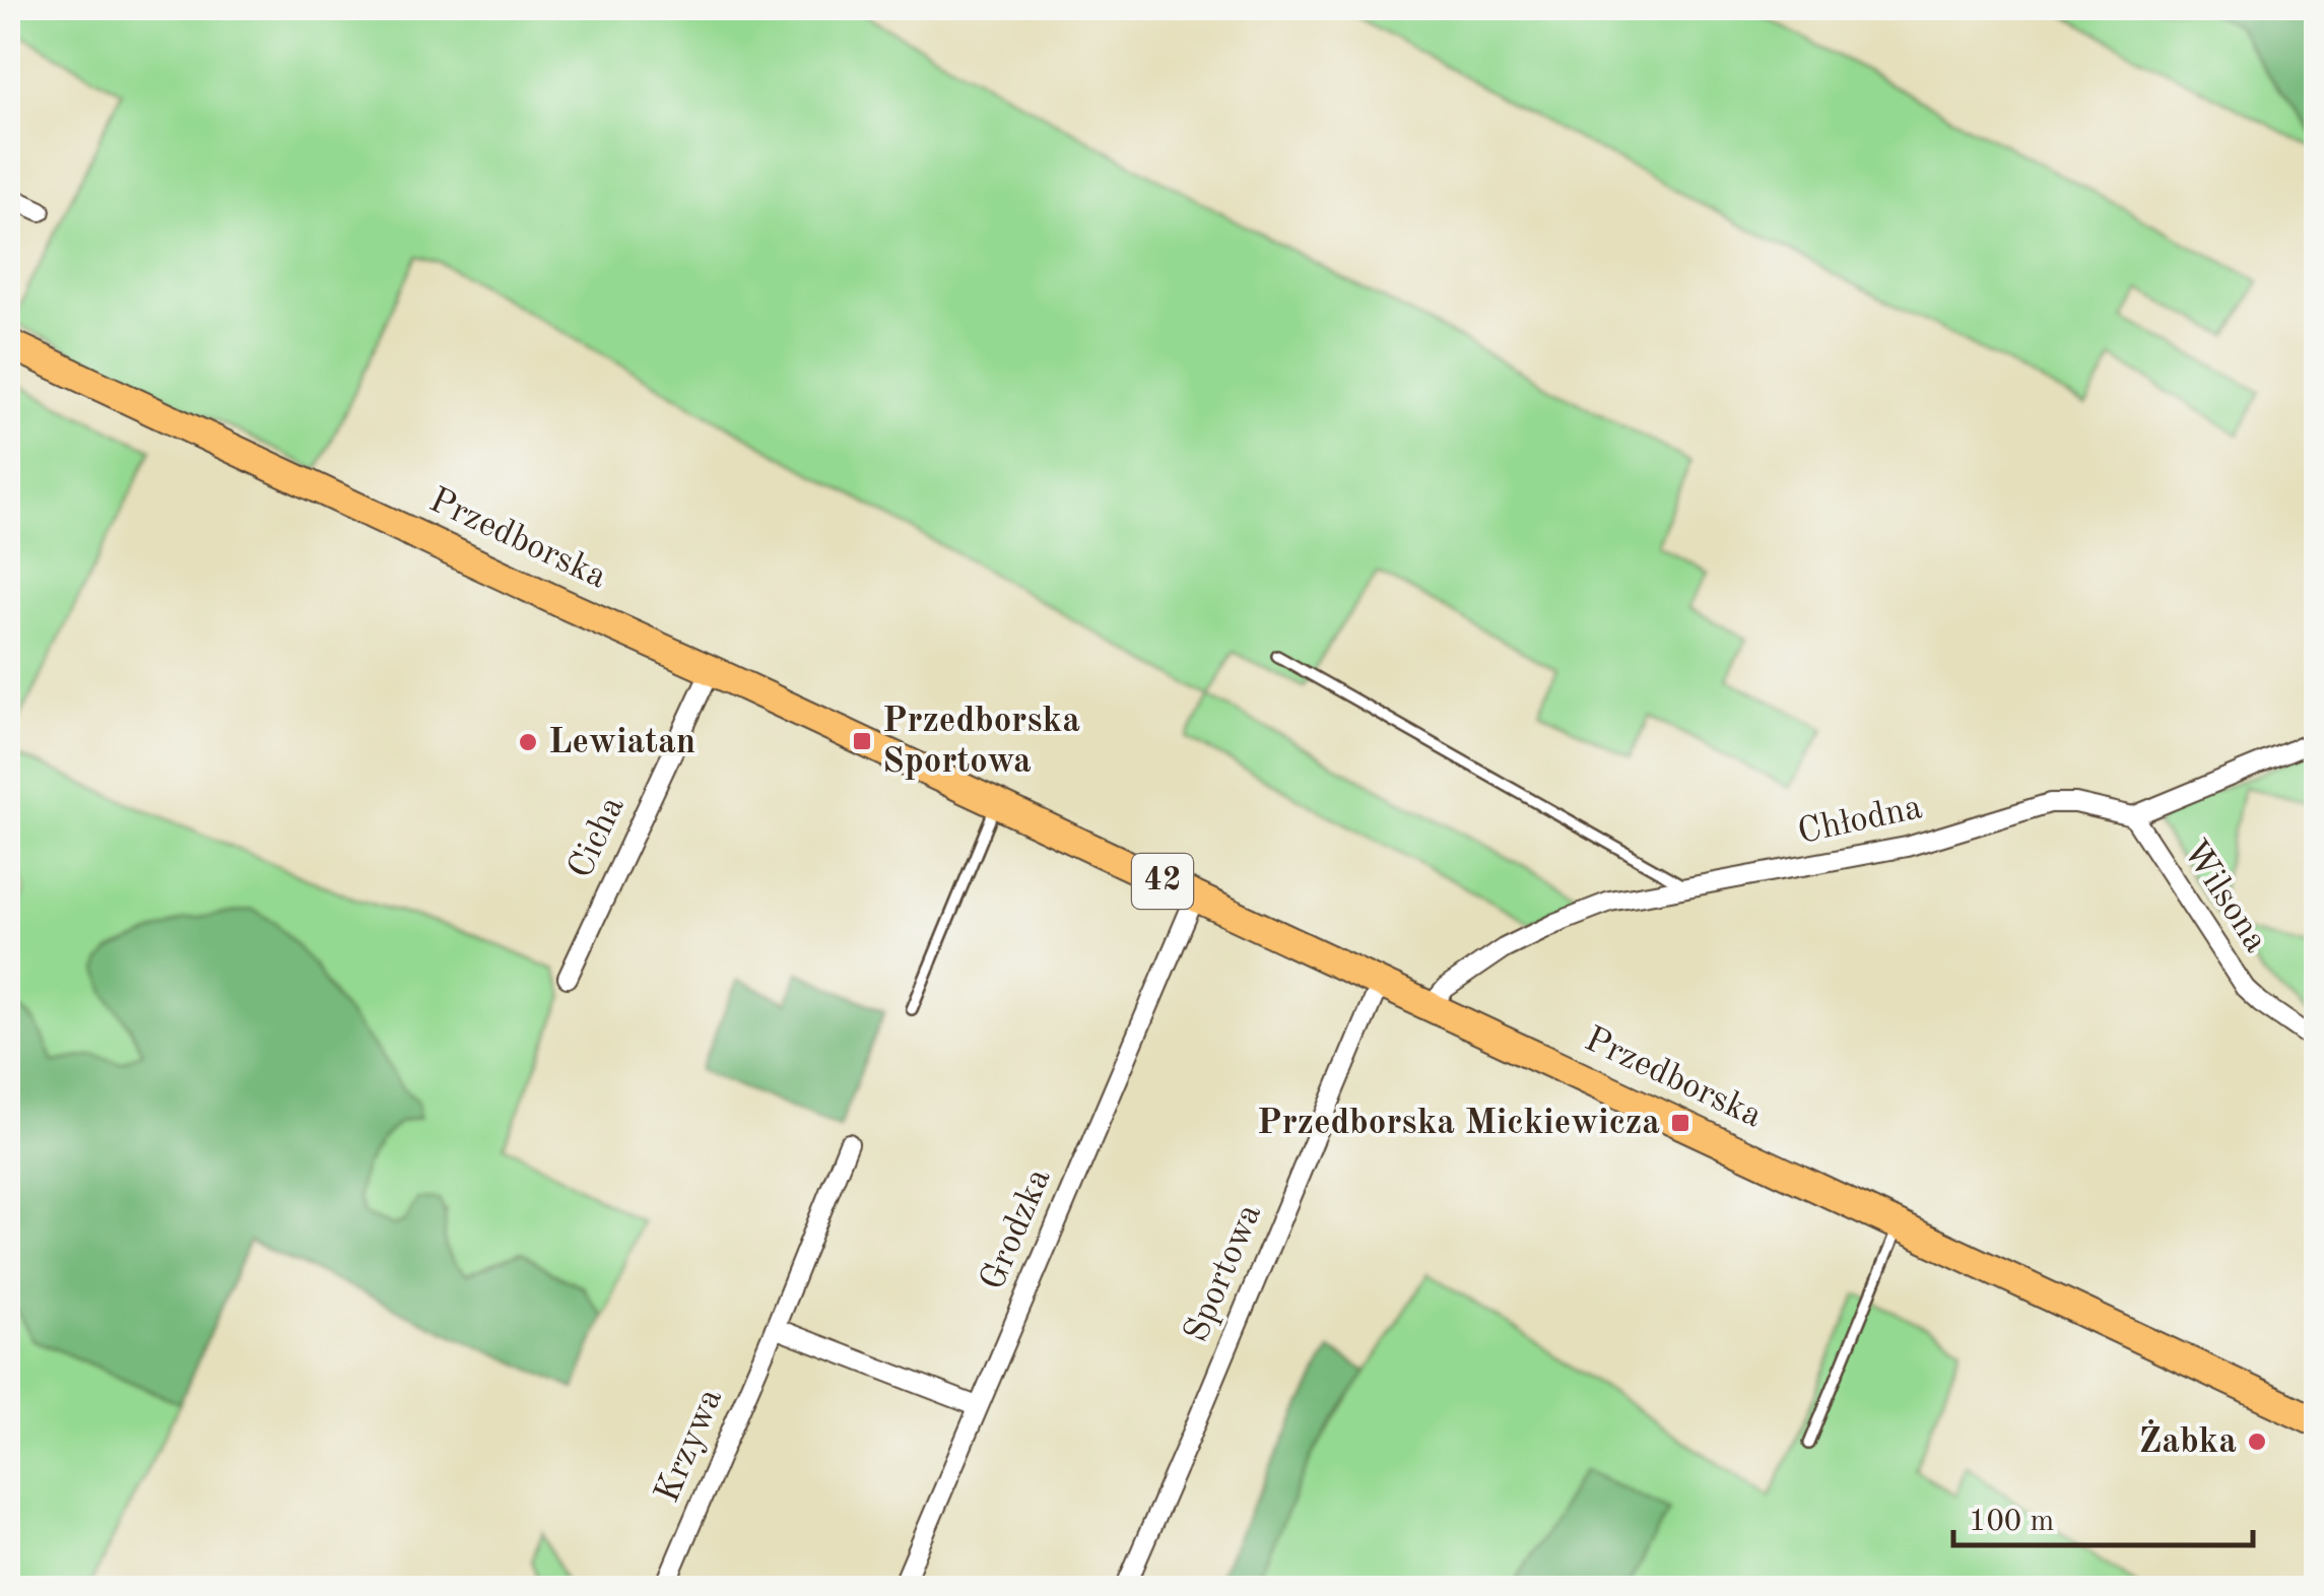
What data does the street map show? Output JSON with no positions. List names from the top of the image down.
{
  "streets": {
    "main road": ["Przedborska", "42"],
    "street": [
      "Chłodna",
      "Cicha",
      "Wilsona",
      "Grodzka",
      "Sportowa",
      "Krzywa"
    ]
  },
  "crossings": [
    ["Przedborska", "Chłodna"],
    ["Przedborska", "Cicha"],
    ["Przedborska", "Grodzka"],
    ["Przedborska", "Sportowa"],
    ["Chłodna", "Wilsona"]
  ],
  "places": {
    "transit": ["Przedborska Sportowa", "Przedborska Mickiewicza"],
    "other": ["Lewiatan", "Żabka"]
  },
  "scale_bar": "100 m"
}
